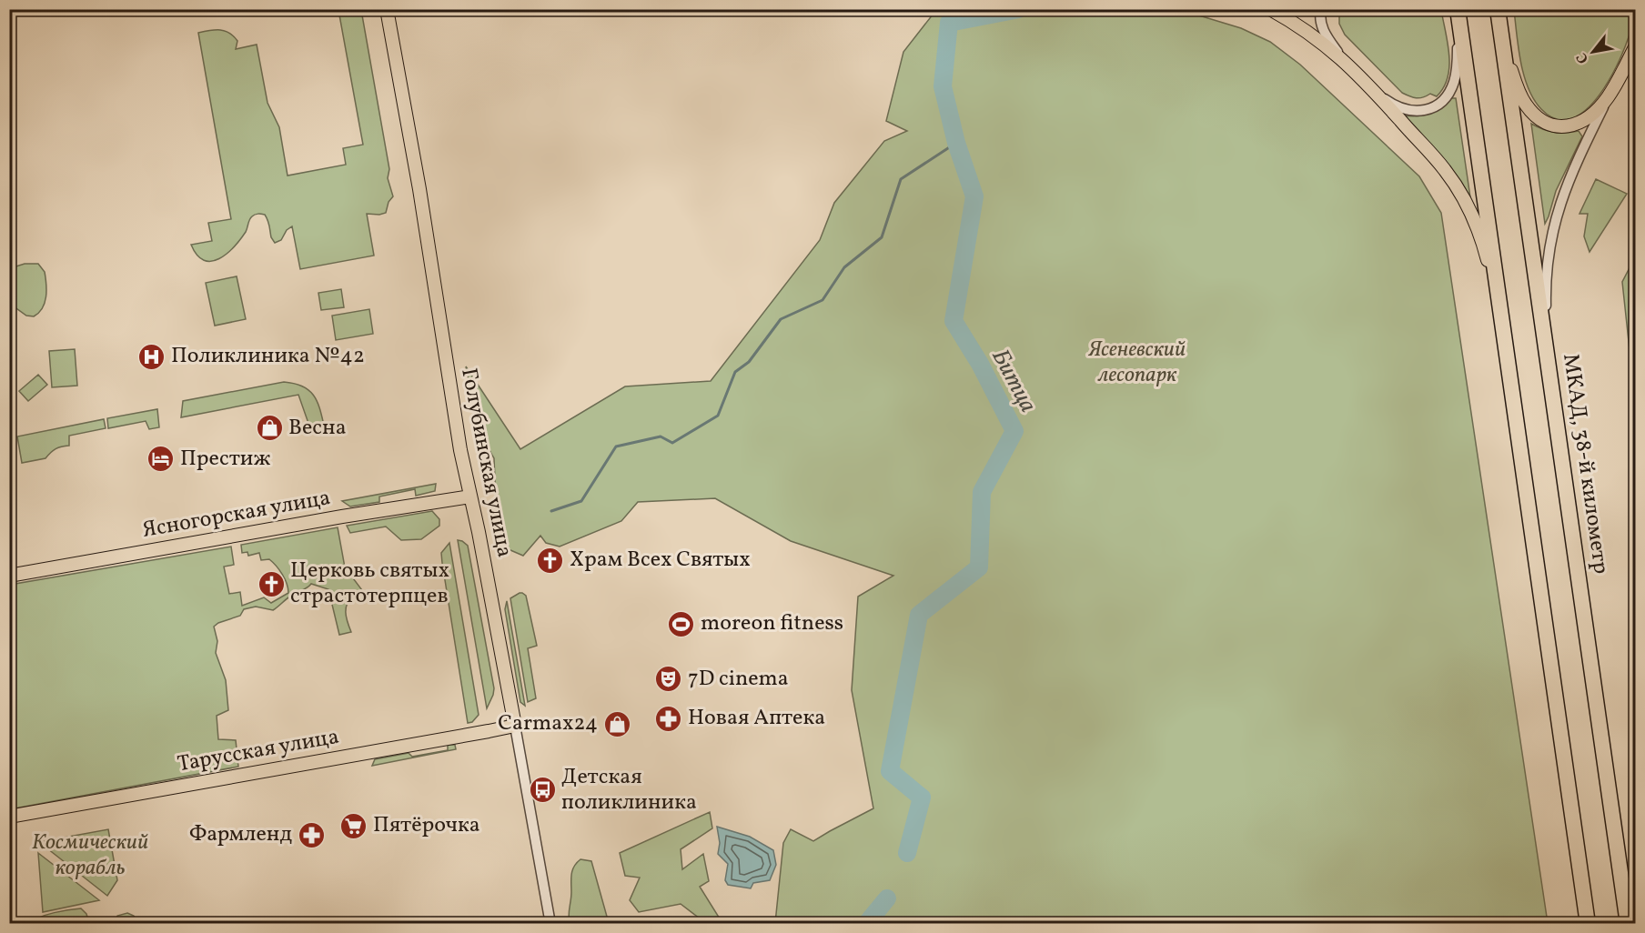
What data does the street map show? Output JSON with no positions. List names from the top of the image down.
{
  "streets": {
    "highway": ["МКАД, 38-й километр"],
    "main road": ["Голубинская улица", "Ясногорская улица", "Тарусская улица"]
  },
  "crossings": [
    ["Голубинская улица", "Ясногорская улица"],
    ["Голубинская улица", "Тарусская улица"]
  ],
  "water": ["Битца"],
  "parks": ["Ясеневский лесопарк", "Космический корабль"],
  "places": {
    "hospital": ["Поликлиника №42"],
    "shop": ["Весна", "Carmax24"],
    "hotel": ["Престиж"],
    "church": ["Храм Всех Святых", "Церковь святых страстотерпцев"],
    "sports": ["moreon fitness"],
    "theatre": ["7D cinema"],
    "pharmacy": ["Новая Аптека", "Фармленд"],
    "bus stop": ["Детская поликлиника"],
    "supermarket": ["Пятёрочка"]
  },
  "north": "bottom left"
}
